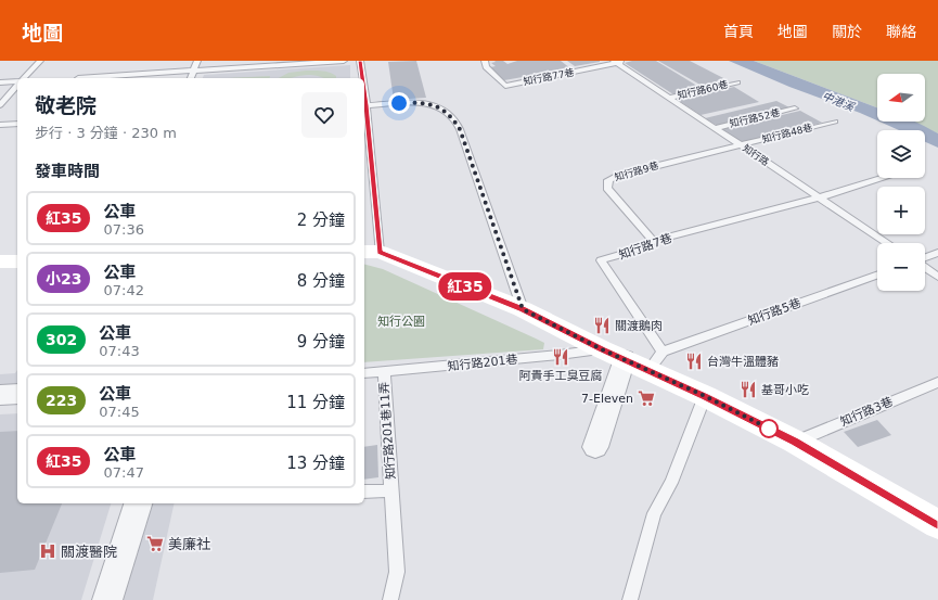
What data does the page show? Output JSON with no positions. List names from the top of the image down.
{
  "streets": {
    "lane": [
      "知行路77巷",
      "知行路60巷",
      "知行路52巷",
      "知行路48巷",
      "知行路",
      "知行路9巷",
      "知行路7巷",
      "知行路5巷",
      "知行路201巷",
      "知行路3巷",
      "知行路201巷11弄"
    ]
  },
  "crossings": [
    ["知行路77巷", "知行路"],
    ["知行路60巷", "知行路"],
    ["知行路52巷", "知行路"],
    ["知行路48巷", "知行路"],
    ["知行路48巷", "知行路9巷"],
    ["知行路", "知行路9巷"],
    ["知行路", "知行路7巷"],
    ["知行路9巷", "知行路7巷"],
    ["知行路7巷", "知行路5巷"],
    ["知行路201巷", "知行路201巷11弄"]
  ],
  "water": ["中港溪"],
  "parks": ["知行公園"],
  "places": {
    "restaurant": [
      "關渡鵝肉",
      "阿貴手工臭豆腐",
      "台灣牛溫體豬",
      "基哥小吃"
    ],
    "supermarket": ["7-Eleven", "美廉社"],
    "hospital": ["關渡醫院"]
  },
  "lines": ["bus line 紅35"],
  "north": "left",
  "page": {
    "header": "地圖",
    "nav": [
      "首頁",
      "地圖",
      "關於",
      "聯絡"
    ],
    "on_map": "紅35",
    "map_buttons": ["+", "−"],
    "heading": [
      ["敬老院", "步行 · 3 分鐘 · 230 m"],
      "發車時間"
    ],
    "list": [
      {
        "mark": "紅35",
        "name": "公車",
        "note": "07:36",
        "value": "2 分鐘"
      },
      {
        "mark": "小23",
        "name": "公車",
        "note": "07:42",
        "value": "8 分鐘"
      },
      {
        "mark": "302",
        "name": "公車",
        "note": "07:43",
        "value": "9 分鐘"
      },
      {
        "mark": "223",
        "name": "公車",
        "note": "07:45",
        "value": "11 分鐘"
      },
      {
        "mark": "紅35",
        "name": "公車",
        "note": "07:47",
        "value": "13 分鐘"
      }
    ]
  }
}
